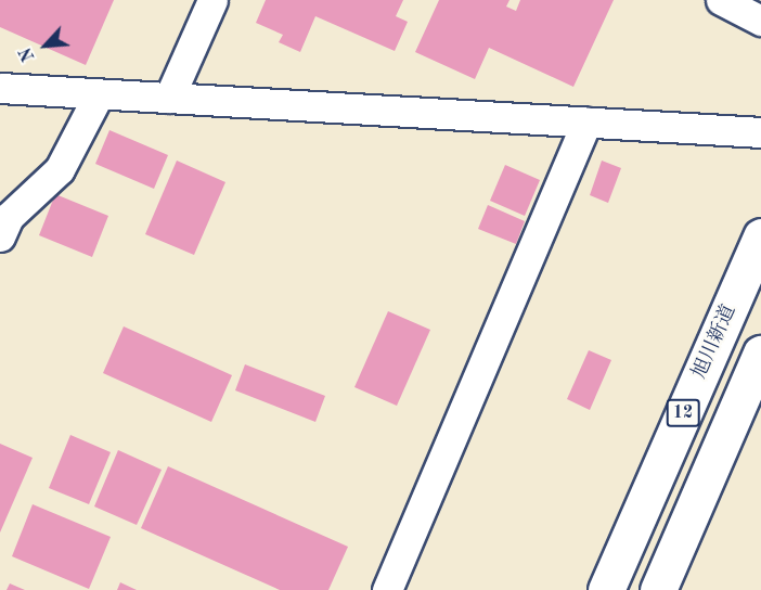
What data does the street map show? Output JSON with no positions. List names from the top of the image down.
{
  "streets": {
    "highway": ["旭川新道", "12"]
  },
  "north": "bottom left"
}
